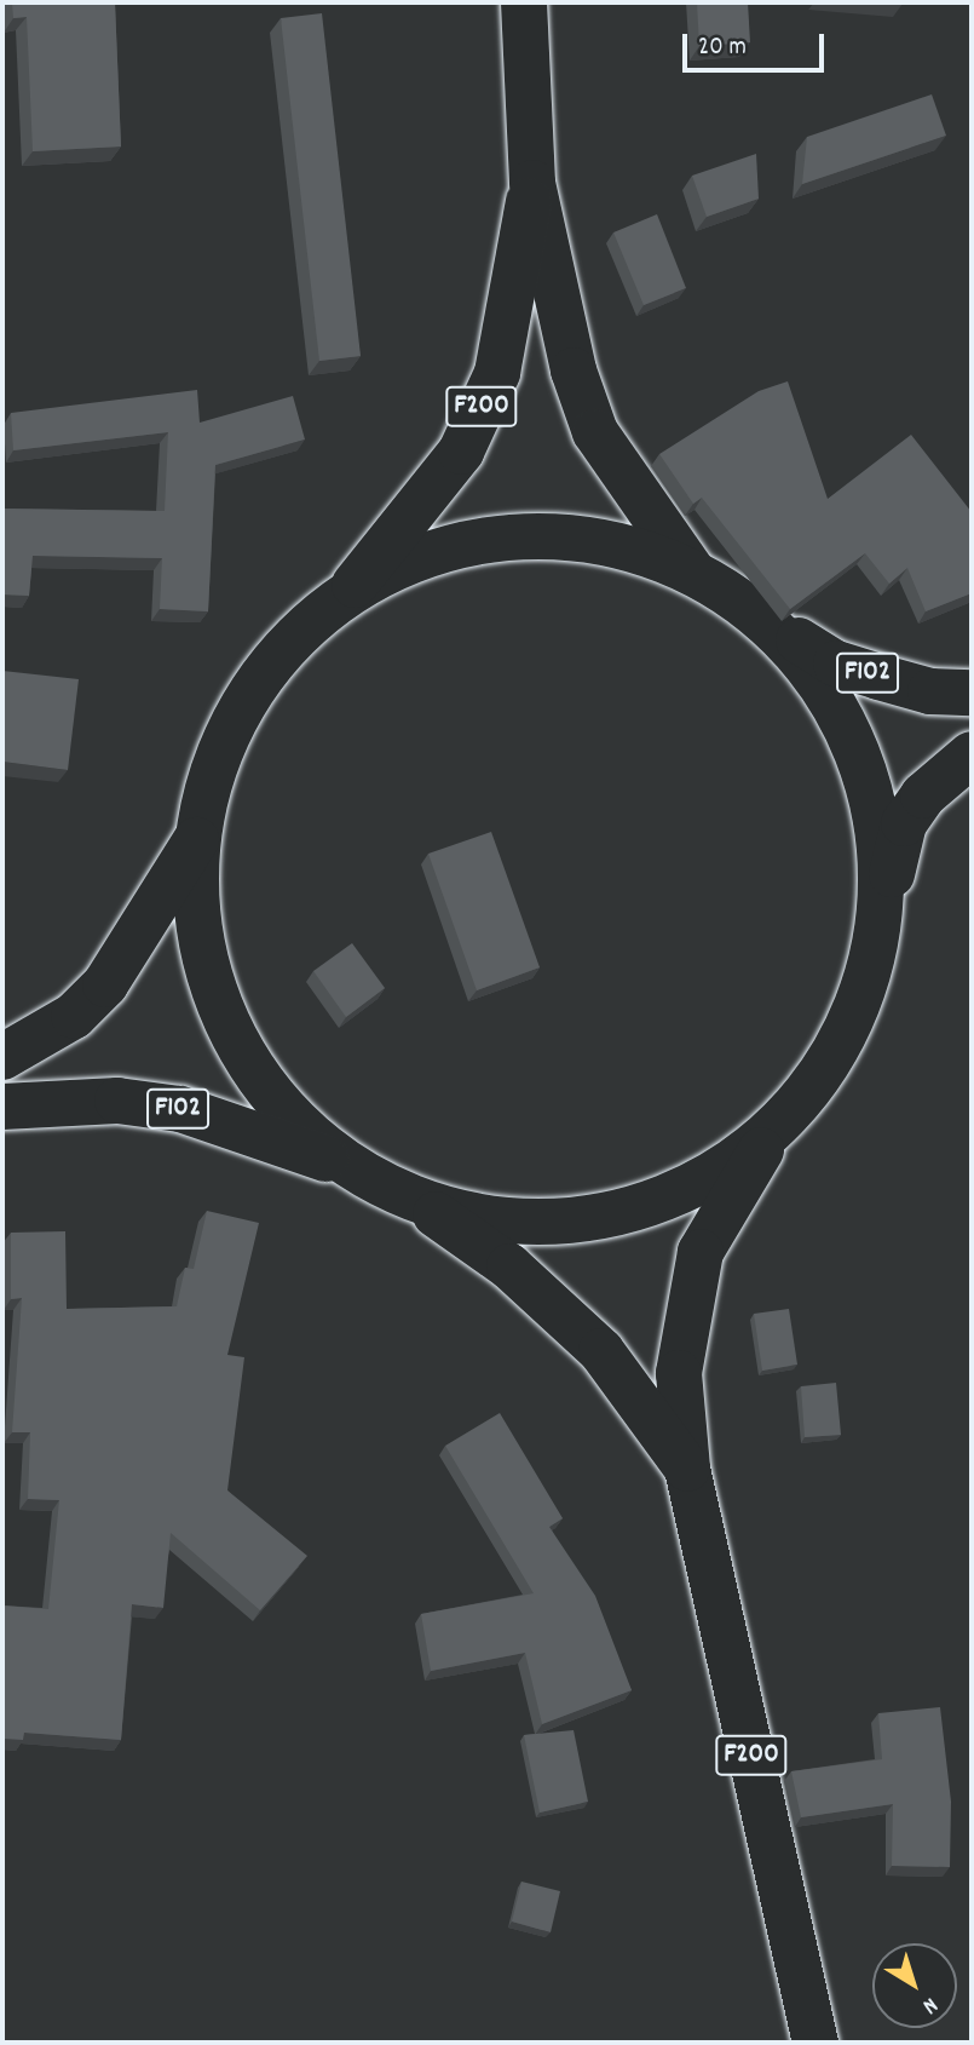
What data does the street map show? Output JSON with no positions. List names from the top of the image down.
{
  "streets": {
    "main road": ["F200", "F102"]
  },
  "scale_bar": "20 m",
  "north": "bottom right"
}
